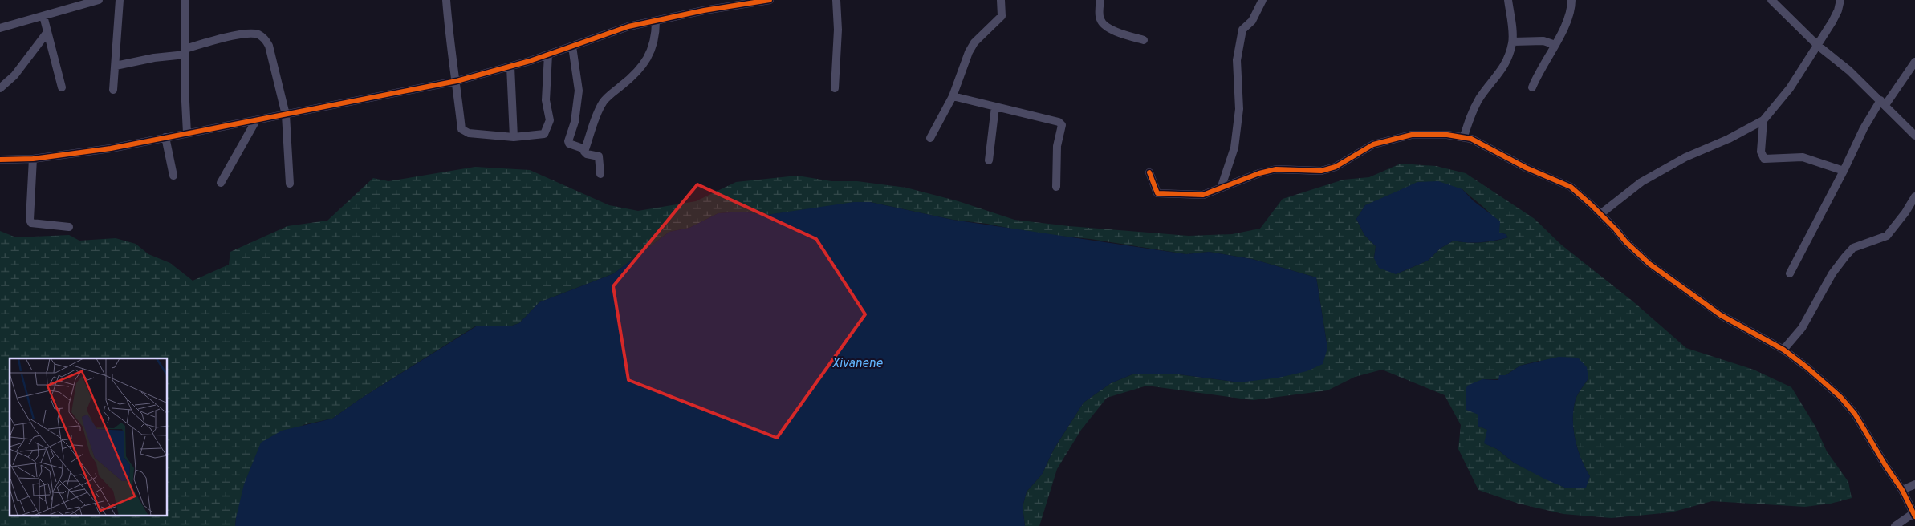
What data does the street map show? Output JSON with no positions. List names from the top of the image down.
{
  "water": ["Xivanene"]
}
